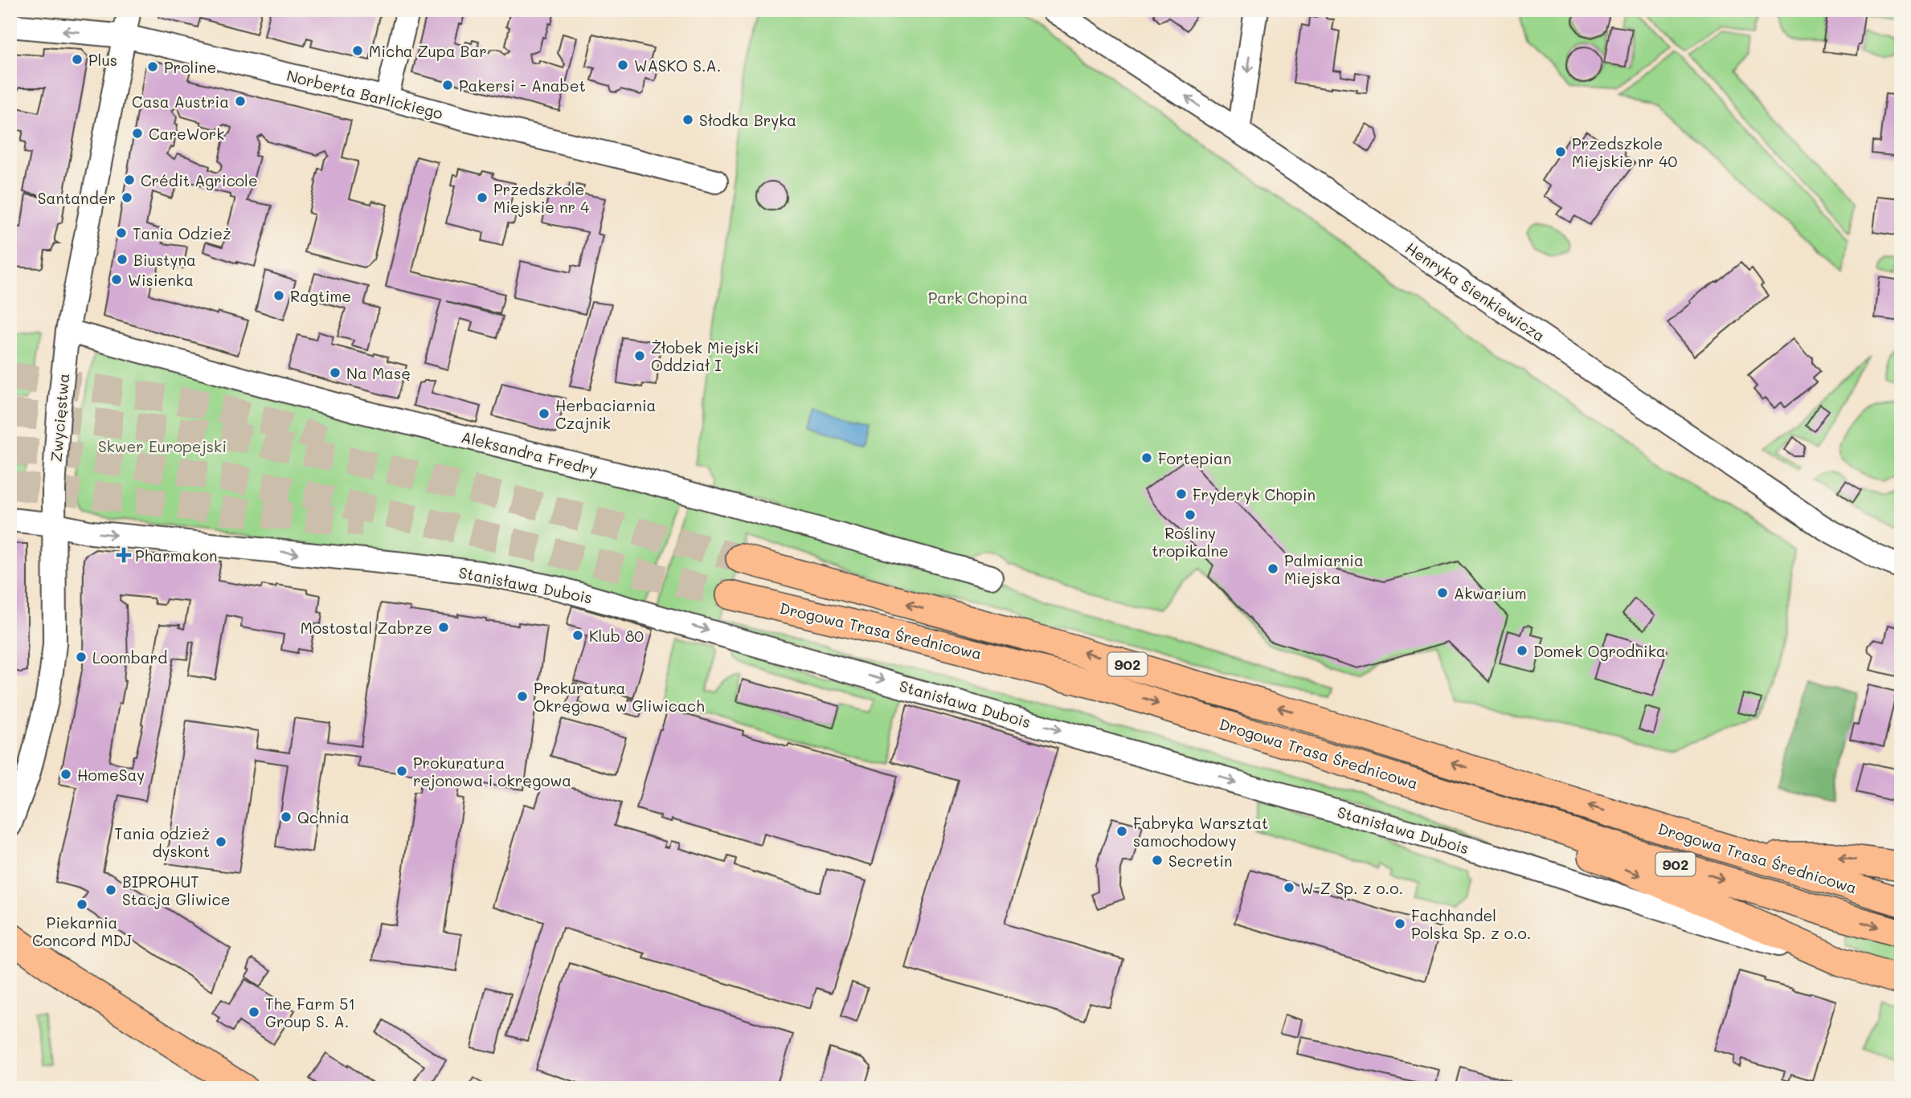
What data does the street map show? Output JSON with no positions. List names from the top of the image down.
{
  "streets": {
    "main road": ["Stanisława Dubois", "Drogowa Trasa Średnicowa", "902"],
    "street": [
      "Norberta Barlickiego",
      "Henryka Sienkiewicza",
      "Zwycięstwa",
      "Aleksandra Fredry"
    ]
  },
  "crossings": [
    ["Norberta Barlickiego", "Zwycięstwa"],
    ["Zwycięstwa", "Aleksandra Fredry"],
    ["Zwycięstwa", "Stanisława Dubois"]
  ],
  "one_way": ["Stanisława Dubois"],
  "parks": ["Park Chopina", "Skwer Europejski"],
  "places": {
    "other": [
      "Micha Zupa Bar",
      "Plus",
      "WASKO S.A.",
      "Proline",
      "Pakersi - Anabet",
      "Casa Austria",
      "Słodka Bryka",
      "CareWork",
      "Przedszkole Miejskie nr 40",
      "Crédit Agricole",
      "Santander",
      "Przedszkole Miejskie nr 4",
      "Tania Odzież",
      "Biustyna",
      "Wisienka",
      "Ragtime",
      "Żłobek Miejski Oddział I",
      "Na Masę",
      "Herbaciarnia Czajnik",
      "Fortepian",
      "Fryderyk Chopin",
      "Rośliny tropikalne",
      "Palmiarnia Miejska",
      "Akwarium",
      "Mostostal Zabrze",
      "Klub 80",
      "Domek Ogrodnika",
      "Loombard",
      "Prokuratura Okręgowa w Gliwicach",
      "Prokuratura rejonowa i okręgowa",
      "HomeSay",
      "Qchnia",
      "Fabryka Warsztat samochodowy",
      "Tania odzież dyskont",
      "Secretin",
      "W-Z Sp. z o.o.",
      "BIPROHUT Stacja Gliwice",
      "Piekarnia Concord MDJ",
      "Fachhandel Polska Sp. z o.o.",
      "The Farm 51 Group S. A."
    ],
    "health": ["Pharmakon"]
  }
}
